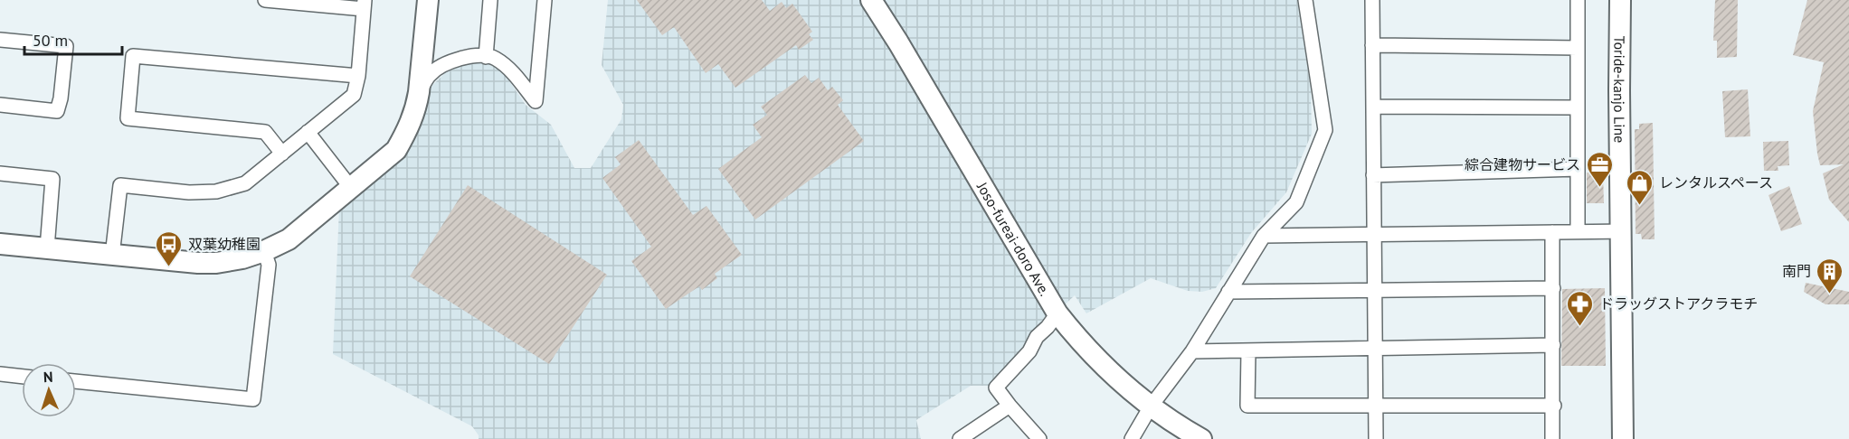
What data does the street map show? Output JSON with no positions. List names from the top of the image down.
{
  "streets": {
    "street": ["Toride-kanjo Line", "Joso-fureai-doro Ave."]
  },
  "places": {
    "office": ["綜合建物サービス"],
    "shop": ["レンタルスペース"],
    "bus stop": ["双葉幼稚園"],
    "building": ["南門"],
    "pharmacy": ["ドラッグストアクラモチ"]
  },
  "scale_bar": "50 m",
  "north": "top"
}
